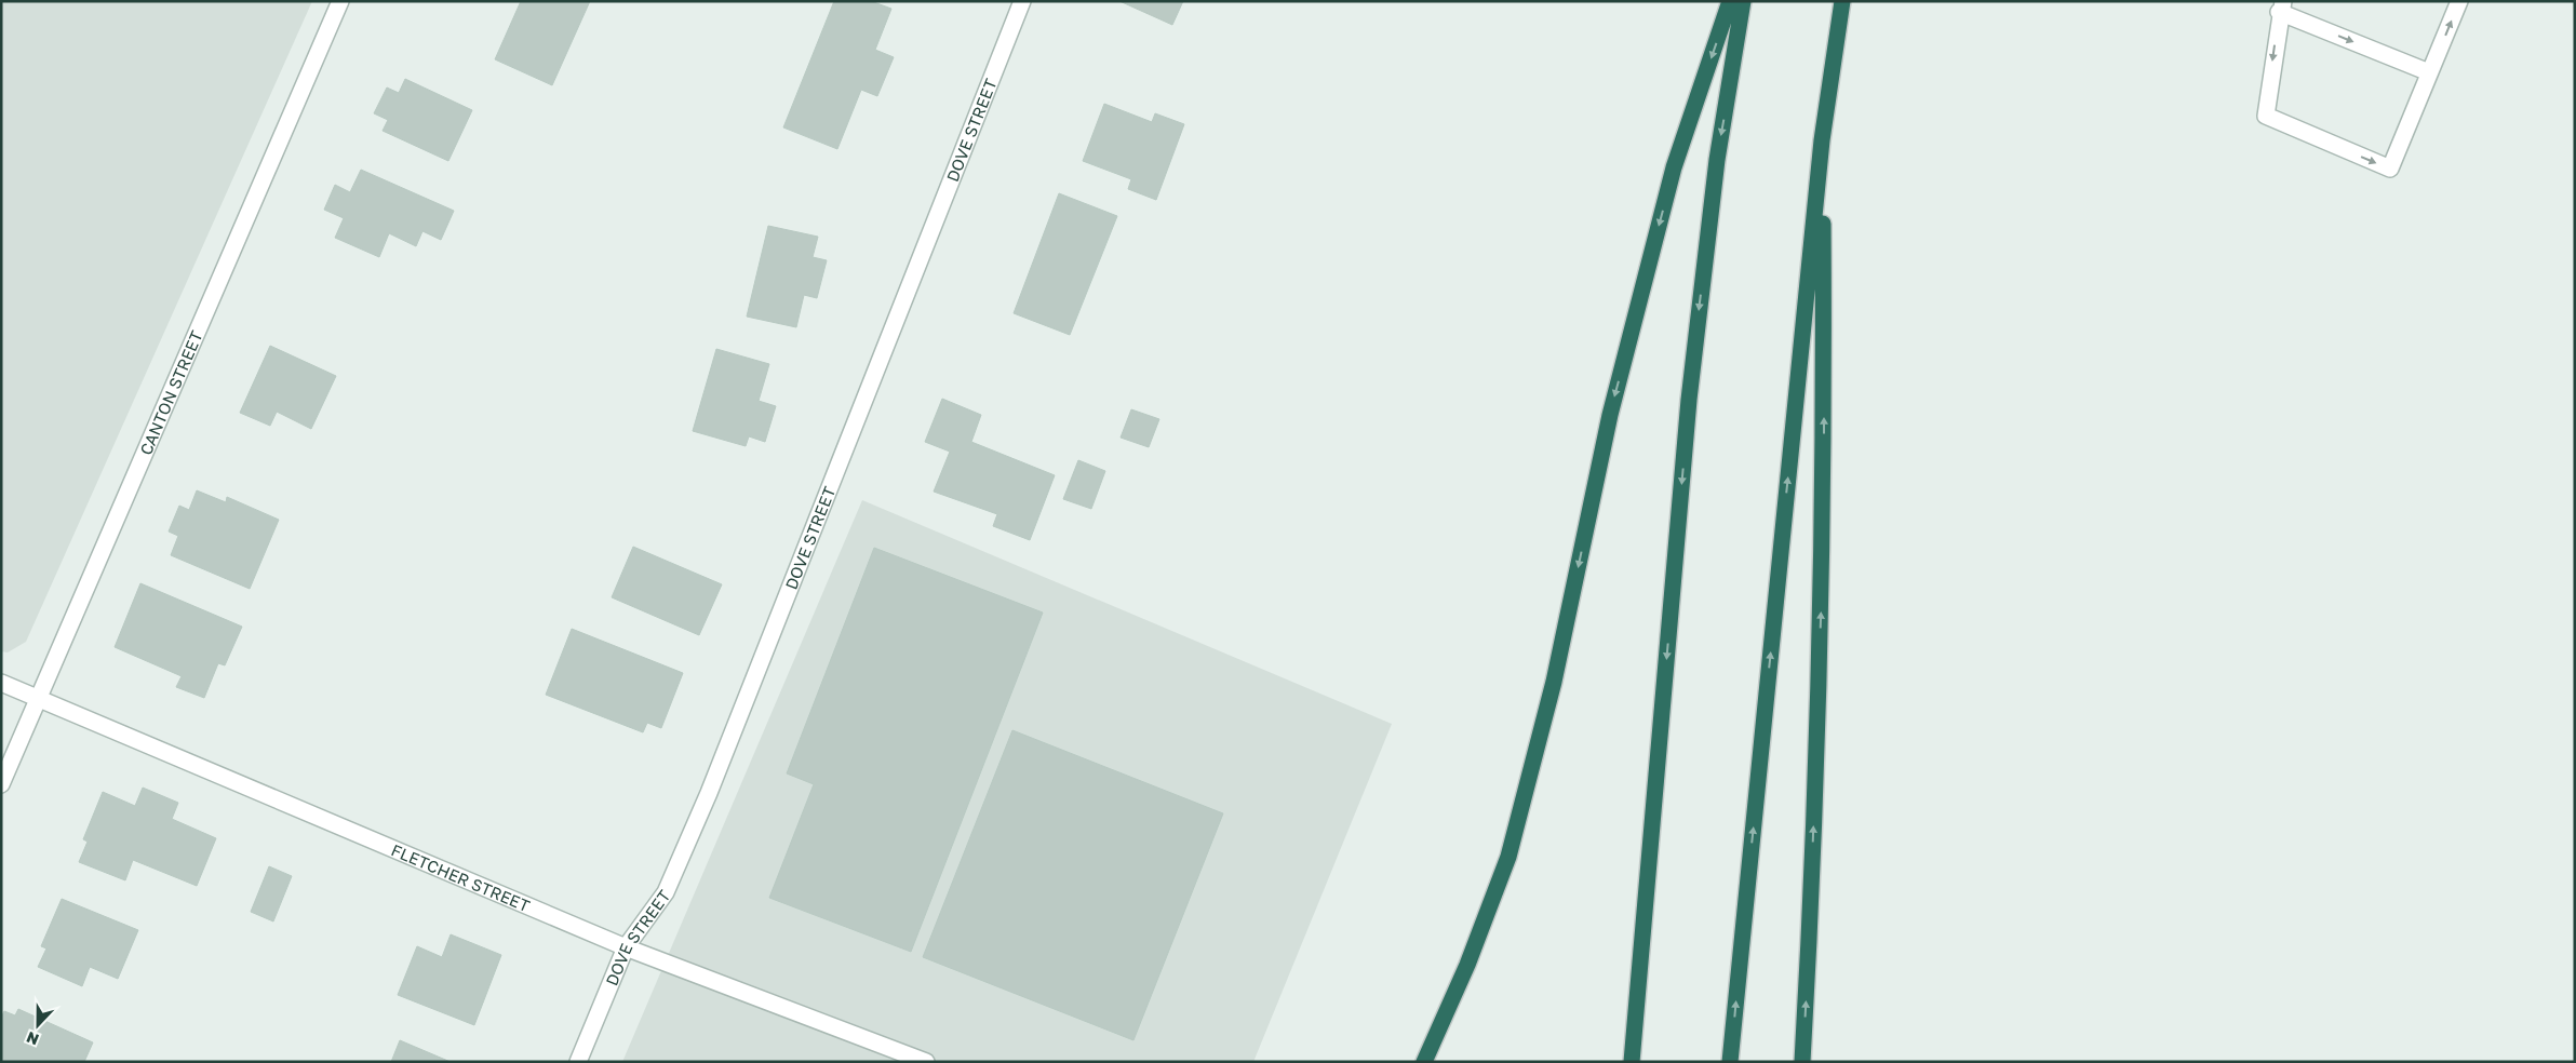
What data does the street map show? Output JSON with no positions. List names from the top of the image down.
{
  "streets": {
    "street": ["DOVE STREET", "CANTON STREET", "FLETCHER STREET"]
  },
  "crossings": [
    ["DOVE STREET", "FLETCHER STREET"],
    ["CANTON STREET", "FLETCHER STREET"]
  ],
  "north": "bottom"
}
